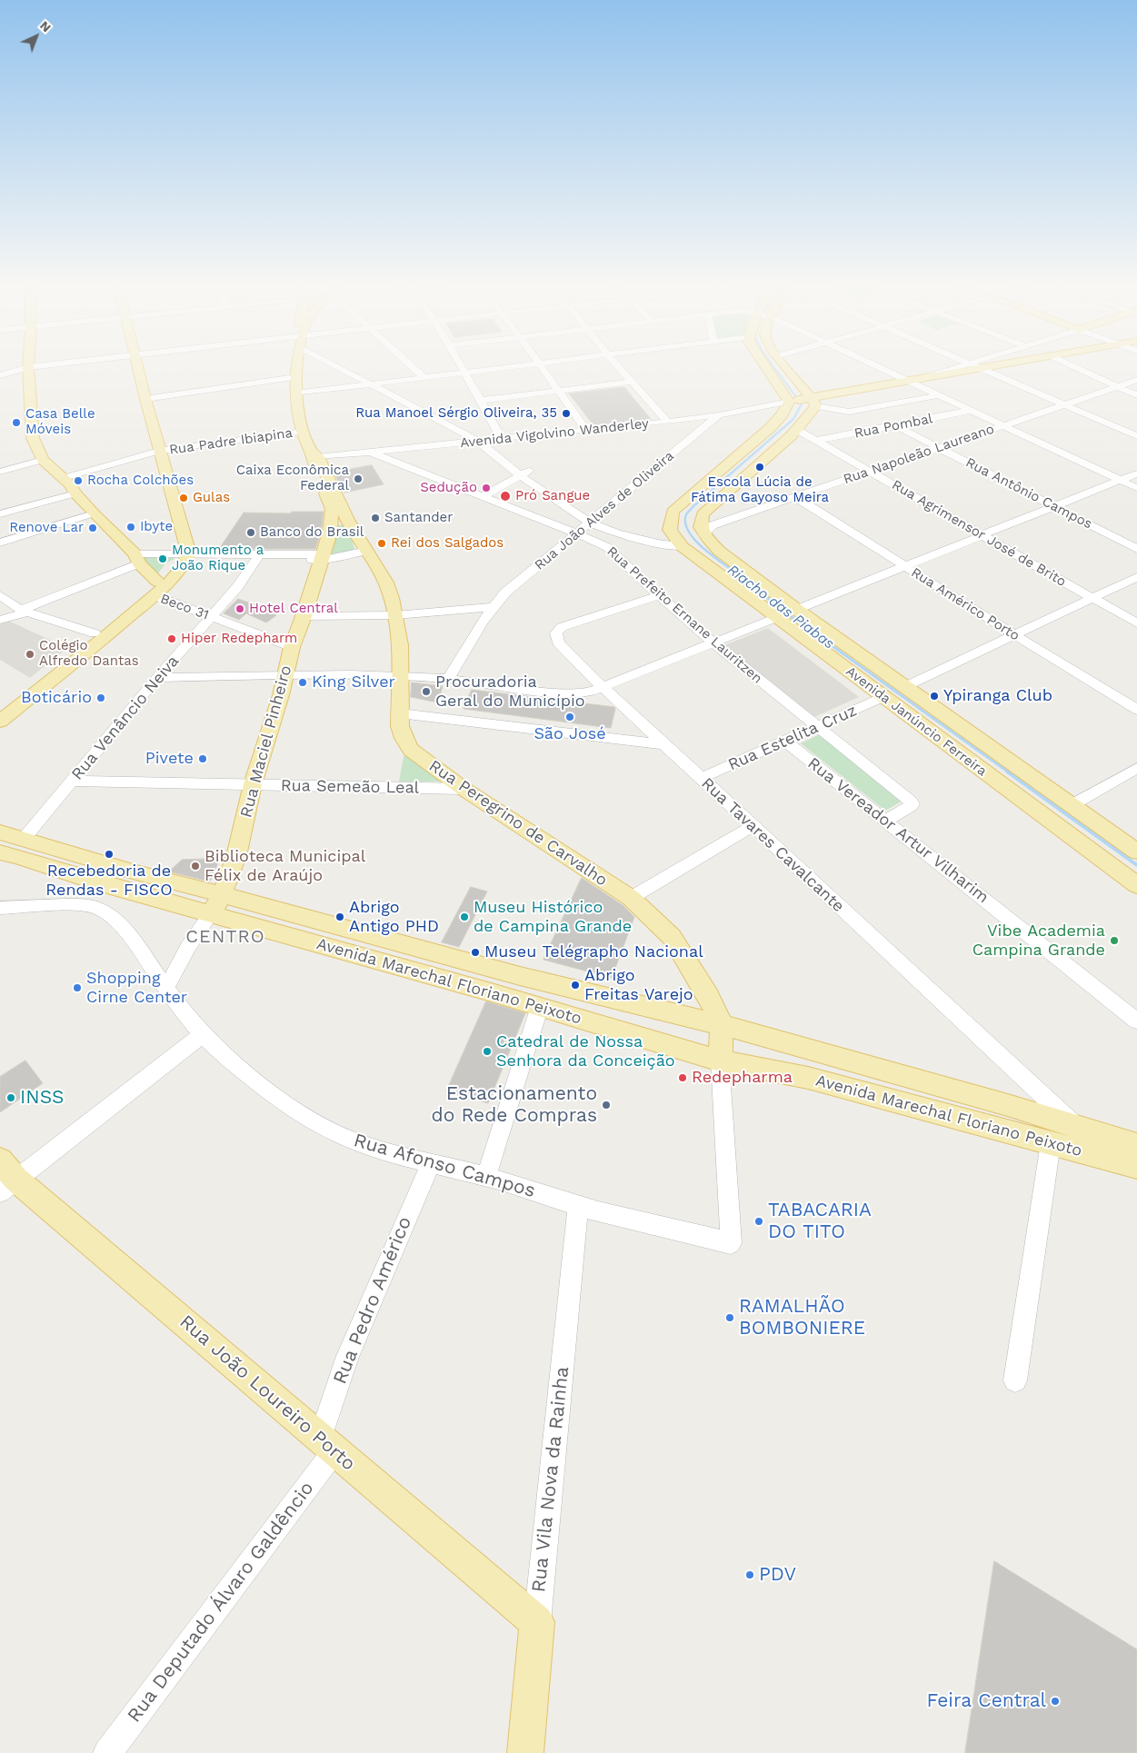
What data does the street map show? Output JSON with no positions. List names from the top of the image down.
{
  "streets": {
    "main road": [
      "Avenida Janúncio Ferreira",
      "Rua Maciel Pinheiro",
      "Rua Peregrino de Carvalho",
      "Avenida Marechal Floriano Peixoto",
      "Rua João Loureiro Porto",
      "Rua Vila Nova da Rainha"
    ],
    "street": [
      "Rua Pombal",
      "Avenida Vigolvino Wanderley",
      "Rua Padre Ibiapina",
      "Rua Napoleão Laureano",
      "Rua Antônio Campos",
      "Rua João Alves de Oliveira",
      "Rua Agrimensor José de Brito",
      "Rua Américo Porto",
      "Beco 31",
      "Rua Prefeito Ernane Lauritzen",
      "Rua Venâncio Neiva",
      "Rua Estelita Cruz",
      "Rua Semeão Leal",
      "Rua Vereador Artur Vilharim",
      "Rua Tavares Cavalcante",
      "Rua Afonso Campos",
      "Rua Pedro Américo",
      "Rua Deputado Álvaro Galdêncio"
    ]
  },
  "crossings": [
    ["Rua Pombal", "Rua Antônio Campos"],
    ["Rua Pombal", "Rua Agrimensor José de Brito"],
    ["Avenida Vigolvino Wanderley", "Rua João Alves de Oliveira"],
    ["Avenida Vigolvino Wanderley", "Rua Prefeito Ernane Lauritzen"],
    ["Avenida Vigolvino Wanderley", "Rua Maciel Pinheiro"],
    ["Rua Napoleão Laureano", "Rua Antônio Campos"],
    ["Rua Napoleão Laureano", "Rua Agrimensor José de Brito"],
    ["Rua Napoleão Laureano", "Rua Américo Porto"],
    ["Rua Napoleão Laureano", "Avenida Janúncio Ferreira"],
    ["Rua João Alves de Oliveira", "Rua Prefeito Ernane Lauritzen"],
    ["Beco 31", "Rua Venâncio Neiva"],
    ["Beco 31", "Rua Maciel Pinheiro"],
    ["Rua Prefeito Ernane Lauritzen", "Rua Estelita Cruz"],
    ["Rua Prefeito Ernane Lauritzen", "Rua Vereador Artur Vilharim"],
    ["Rua Prefeito Ernane Lauritzen", "Rua Tavares Cavalcante"],
    ["Rua Venâncio Neiva", "Rua Semeão Leal"],
    ["Rua Venâncio Neiva", "Avenida Marechal Floriano Peixoto"],
    ["Avenida Janúncio Ferreira", "Rua Estelita Cruz"],
    ["Rua Estelita Cruz", "Rua Vereador Artur Vilharim"],
    ["Rua Estelita Cruz", "Rua Tavares Cavalcante"],
    ["Rua Maciel Pinheiro", "Rua Semeão Leal"],
    ["Rua Maciel Pinheiro", "Avenida Marechal Floriano Peixoto"],
    ["Rua Maciel Pinheiro", "Rua Afonso Campos"],
    ["Rua Semeão Leal", "Rua Peregrino de Carvalho"],
    ["Rua Peregrino de Carvalho", "Avenida Marechal Floriano Peixoto"],
    ["Rua Peregrino de Carvalho", "Rua Afonso Campos"],
    ["Rua Tavares Cavalcante", "Avenida Marechal Floriano Peixoto"],
    ["Rua Afonso Campos", "Rua Pedro Américo"],
    ["Rua Afonso Campos", "Rua Vila Nova da Rainha"],
    ["Rua Pedro Américo", "Rua João Loureiro Porto"],
    ["Rua Pedro Américo", "Rua Deputado Álvaro Galdêncio"],
    ["Rua João Loureiro Porto", "Rua Vila Nova da Rainha"],
    ["Rua João Loureiro Porto", "Rua Deputado Álvaro Galdêncio"]
  ],
  "districts": ["CENTRO"],
  "water": ["Riacho das Piabas"],
  "places": [
    "Rua Manoel Sérgio Oliveira, 35",
    "Casa Belle Móveis",
    "Escola Lúcia de Fátima Gayoso Meira",
    "Caixa Econômica Federal",
    "Rocha Colchões",
    "Sedução",
    "Pró Sangue",
    "Gulas",
    "Santander",
    "Ibyte",
    "Renove Lar",
    "Banco do Brasil",
    "Rei dos Salgados",
    "Monumento a João Rique",
    "Hotel Central",
    "Hiper Redepharm",
    "Colégio Alfredo Dantas",
    "King Silver",
    "Procuradoria Geral do Município",
    "Ypiranga Club",
    "Boticário",
    "São José",
    "Pivete",
    "Recebedoria de Rendas - FISCO",
    "Biblioteca Municipal Félix de Araújo",
    "Abrigo Antigo PHD",
    "Museu Histórico de Campina Grande",
    "Vibe Academia Campina Grande",
    "Museu Telégrapho Nacional",
    "Abrigo Freitas Varejo",
    "Shopping Cirne Center",
    "Catedral de Nossa Senhora da Conceição",
    "Redepharma",
    "INSS",
    "Estacionamento do Rede Compras",
    "TABACARIA DO TITO",
    "RAMALHÃO BOMBONIERE",
    "PDV",
    "Feira Central"
  ],
  "north": "top right"
}
